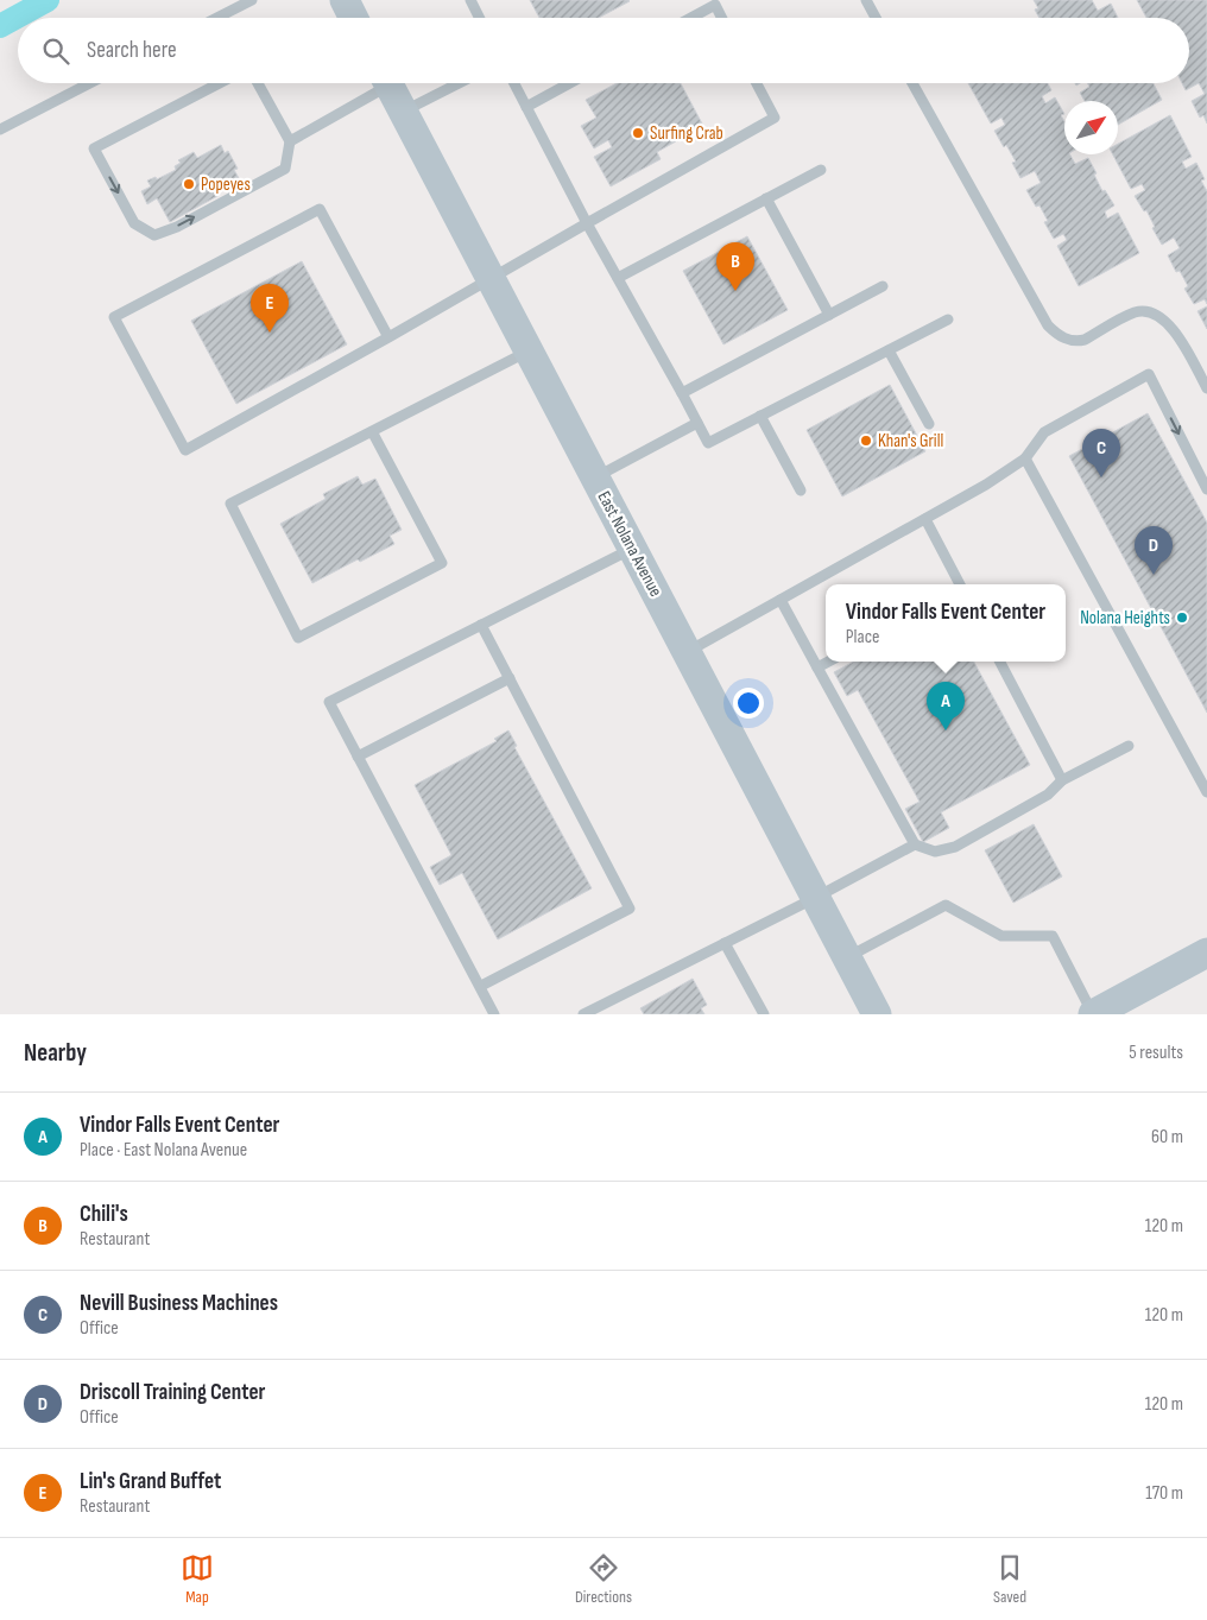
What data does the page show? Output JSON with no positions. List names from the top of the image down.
{
  "streets": {
    "main road": ["East Nolana Avenue"]
  },
  "places": [
    "Surfing Crab",
    "Popeyes",
    "Khan's Grill",
    "Nolana Heights"
  ],
  "north": "top right",
  "page": {
    "search": "Search here",
    "pins": [
      "B",
      "E",
      "C",
      "D",
      "A"
    ],
    "popup": ["Vindor Falls Event Center", "Place"],
    "heading": ["Nearby", "5 results"],
    "list": [
      {
        "mark": "A",
        "name": "Vindor Falls Event Center",
        "note": "Place · East Nolana Avenue",
        "value": "60 m"
      },
      {
        "mark": "B",
        "name": "Chili's",
        "note": "Restaurant",
        "value": "120 m"
      },
      {
        "mark": "C",
        "name": "Nevill Business Machines",
        "note": "Office",
        "value": "120 m"
      },
      {
        "mark": "D",
        "name": "Driscoll Training Center",
        "note": "Office",
        "value": "120 m"
      },
      {
        "mark": "E",
        "name": "Lin's Grand Buffet",
        "note": "Restaurant",
        "value": "170 m"
      }
    ],
    "nav": ["Map", "Directions", "Saved"]
  }
}
